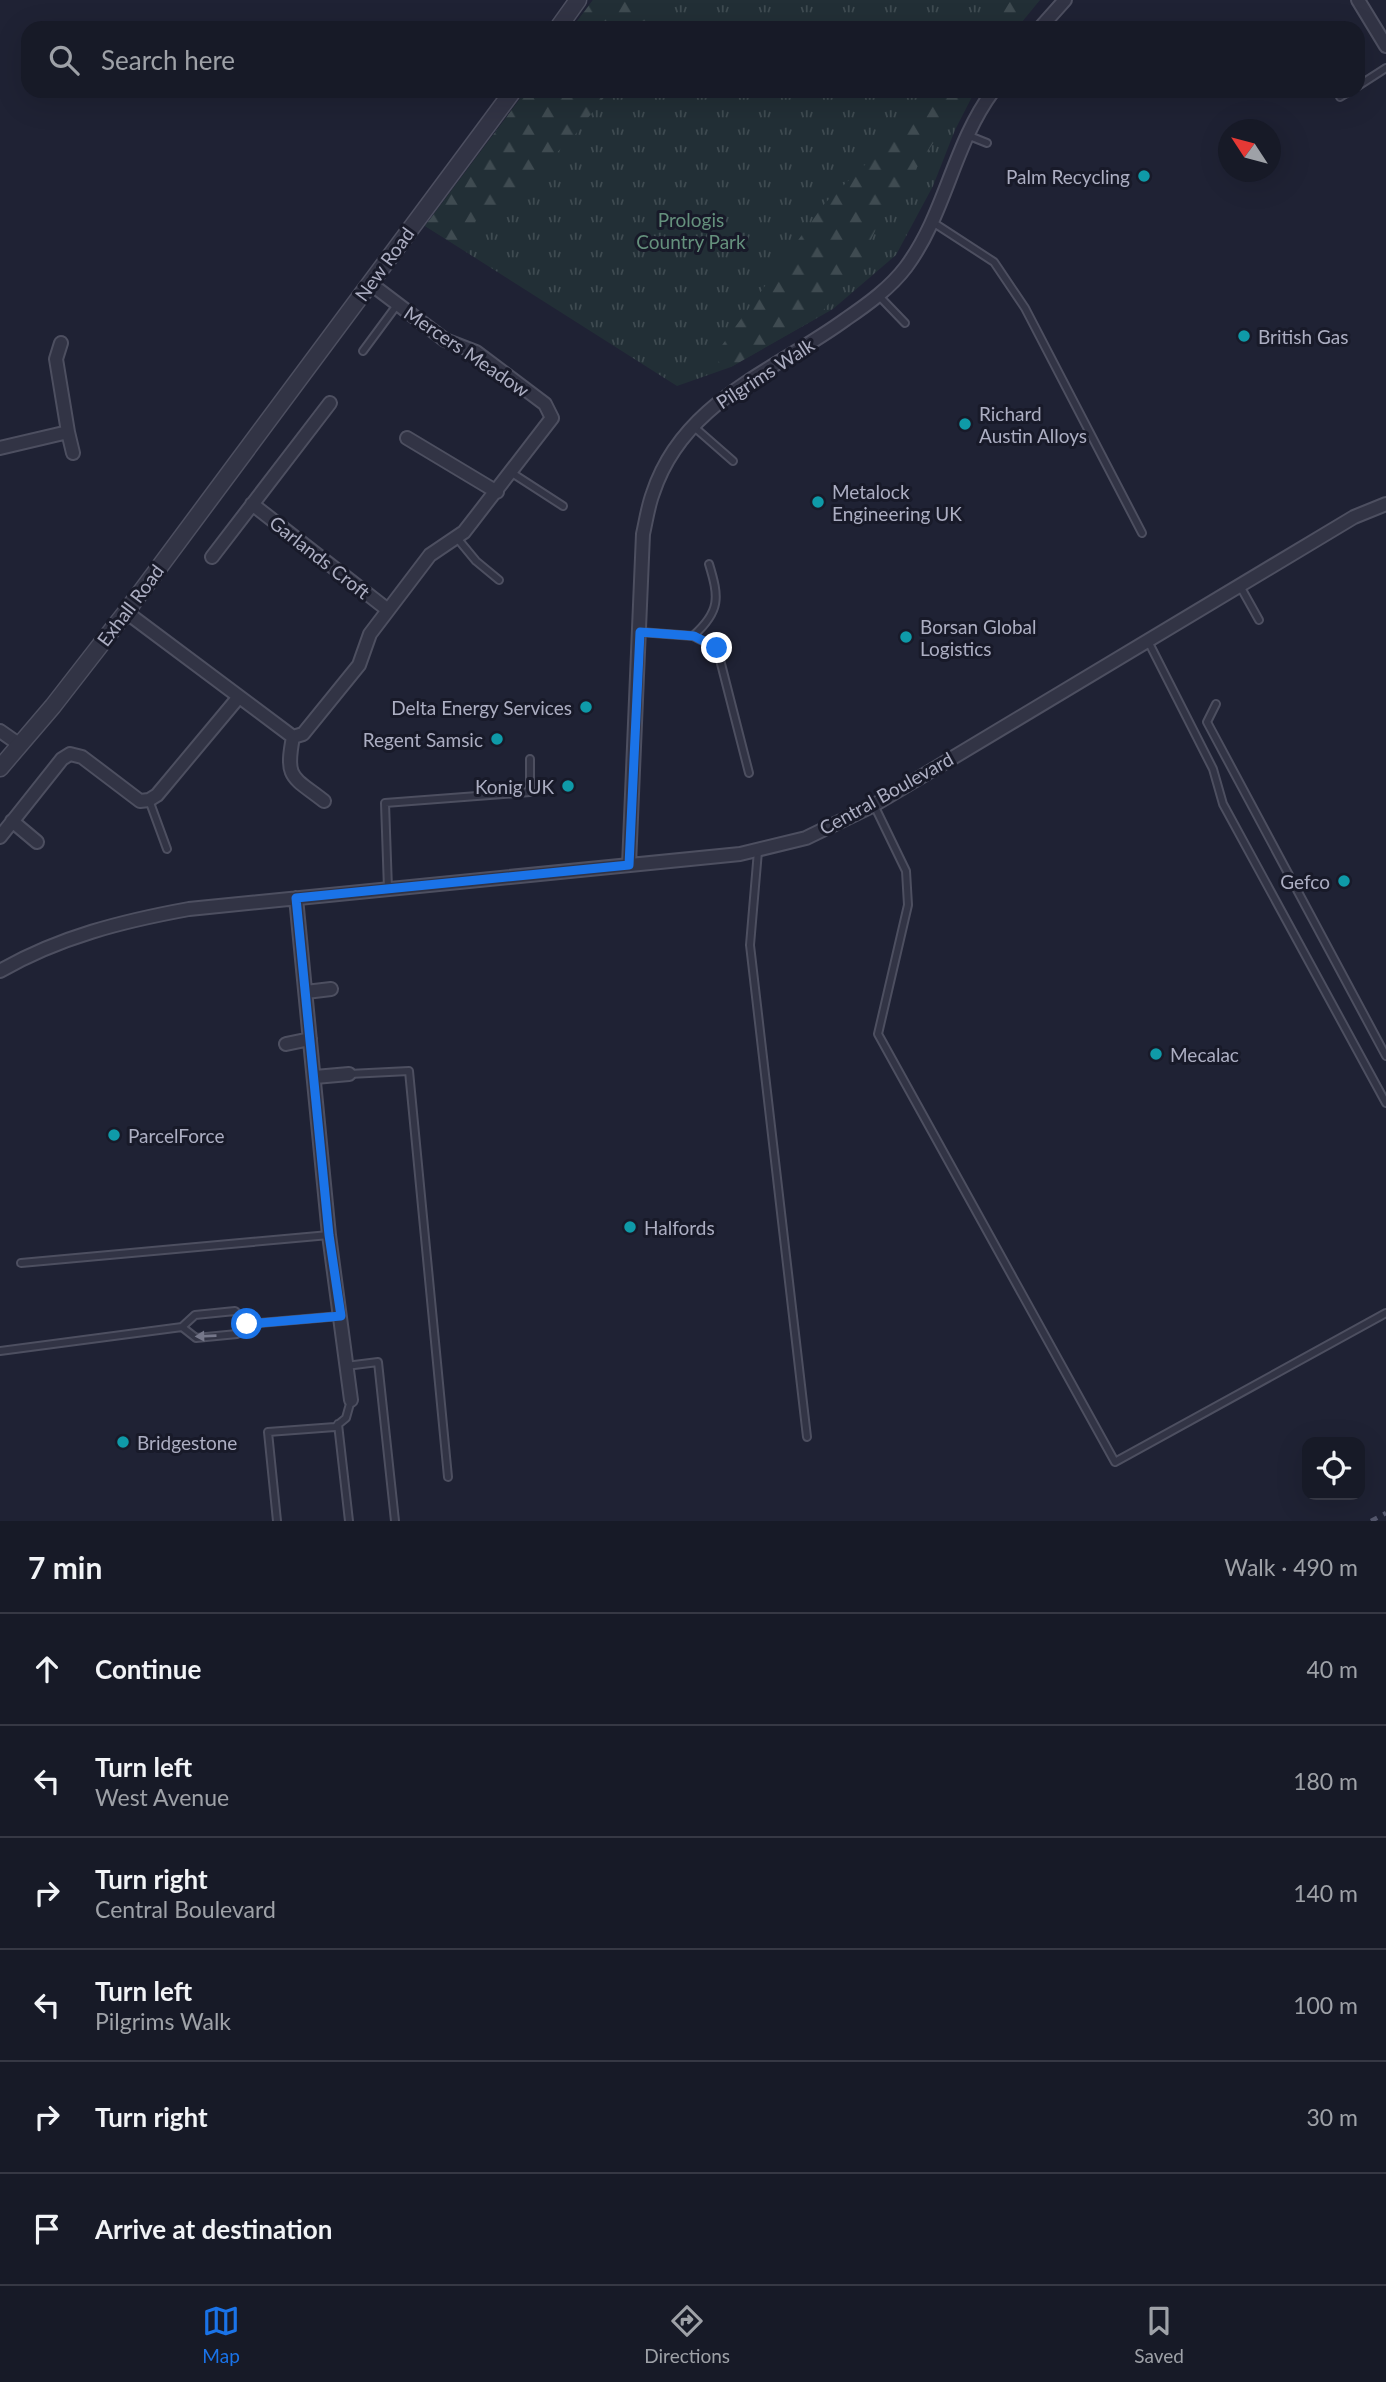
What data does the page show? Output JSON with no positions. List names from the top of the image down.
{
  "streets": {
    "street": [
      "New Road",
      "Mercers Meadow",
      "Pilgrims Walk",
      "Garlands Croft",
      "Exhall Road",
      "Central Boulevard"
    ]
  },
  "crossings": [
    ["New Road", "Mercers Meadow"],
    ["New Road", "Exhall Road"],
    ["Mercers Meadow", "Garlands Croft"],
    ["Pilgrims Walk", "Central Boulevard"]
  ],
  "parks": ["Prologis Country Park"],
  "places": [
    "Palm Recycling",
    "British Gas",
    "Richard Austin Alloys",
    "Metalock Engineering UK",
    "Borsan Global Logistics",
    "Delta Energy Services",
    "Regent Samsic",
    "Konig UK",
    "Gefco",
    "Mecalac",
    "ParcelForce",
    "Halfords",
    "Bridgestone"
  ],
  "north": "top left",
  "page": {
    "search": "Search here",
    "heading": ["7 min", "Walk · 490 m"],
    "list": [
      ["Continue", "40 m"],
      ["Turn left", "West Avenue", "180 m"],
      ["Turn right", "Central Boulevard", "140 m"],
      ["Turn left", "Pilgrims Walk", "100 m"],
      ["Turn right", "30 m"],
      "Arrive at destination"
    ],
    "nav": ["Map", "Directions", "Saved"]
  }
}
